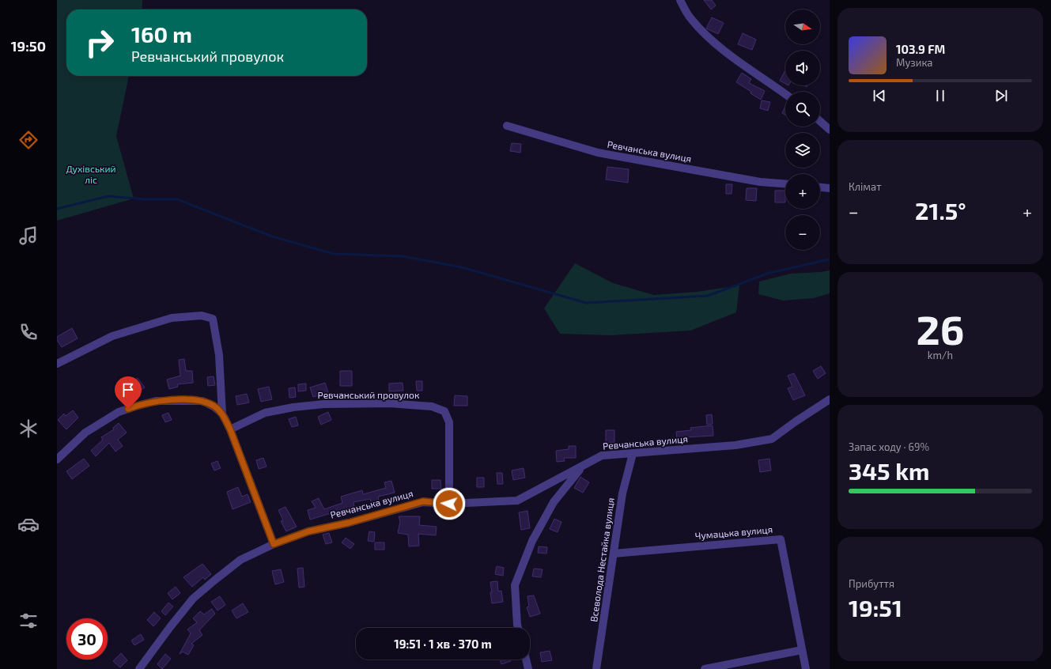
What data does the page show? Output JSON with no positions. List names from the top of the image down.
{
  "streets": {
    "street": [
      "Ревчанська вулиця",
      "Ревчанський провулок",
      "Чумацька вулиця",
      "Всеволода Нестайка вулиця"
    ]
  },
  "crossings": [
    ["Ревчанська вулиця", "Ревчанський провулок"],
    ["Ревчанська вулиця", "Всеволода Нестайка вулиця"],
    ["Чумацька вулиця", "Всеволода Нестайка вулиця"]
  ],
  "parks": ["Духівський ліс"],
  "north": "right",
  "page": {
    "tabs": "19:50",
    "map_buttons": ["+", "−"],
    "turn": ["160 m", "Ревчанський провулок"],
    "song": ["103.9 FM", "Музика"],
    "tile": [
      "Клімат",
      ["26", "km/h"],
      ["Запас ходу · 69%", "345 km"],
      ["Прибуття", "19:51"]
    ],
    "heat": ["−", "21.5°", "+"],
    "limit": "30",
    "trip": "19:51 · 1 хв · 370 m"
  }
}
